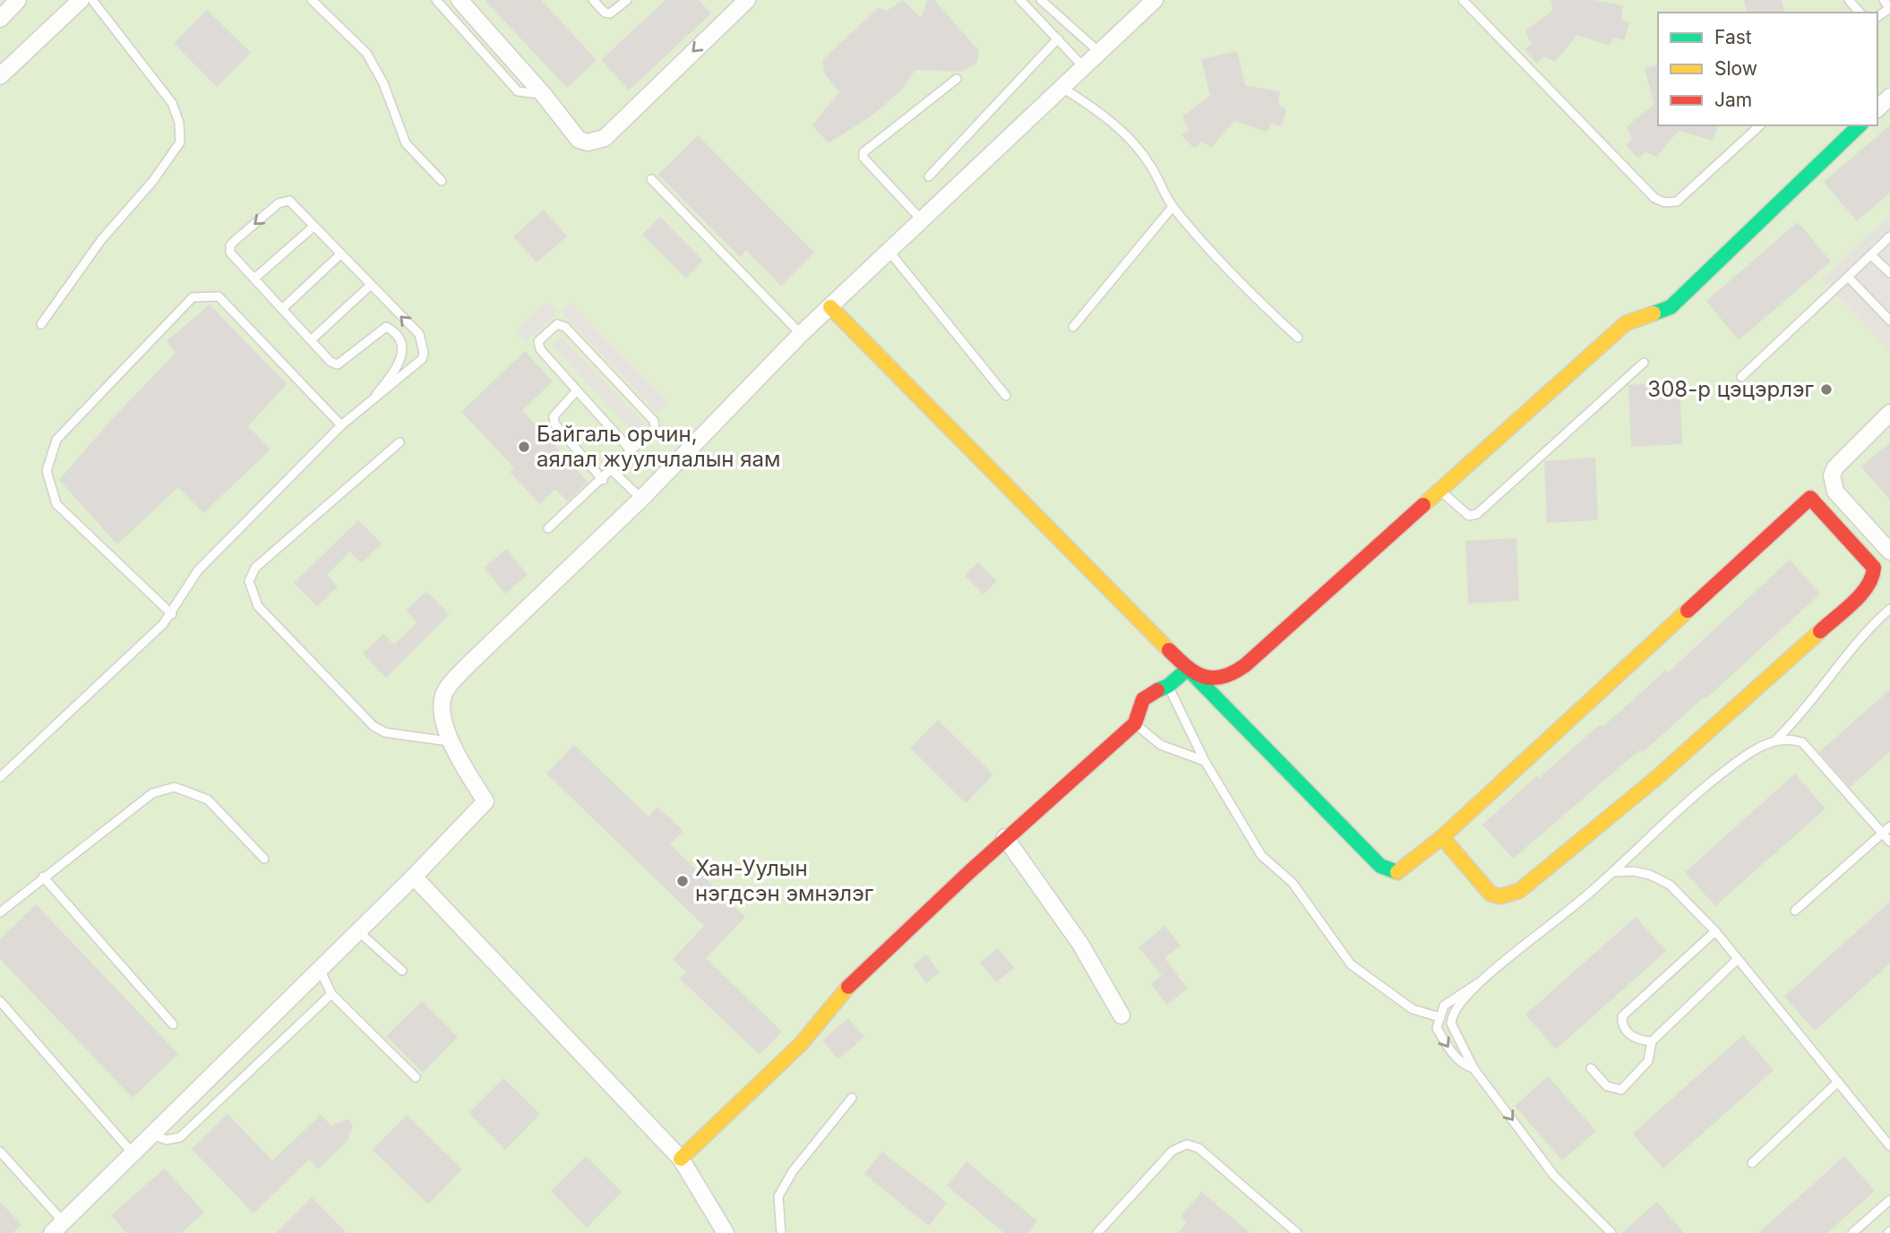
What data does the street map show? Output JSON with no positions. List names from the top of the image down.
{
  "places": ["308-р цэцэрлэг", "Байгаль орчин, аялал жуулчлалын яам", "Хан-Уулын нэгдсэн эмнэлэг"],
  "legend": ["Fast", "Slow", "Jam"]
}
